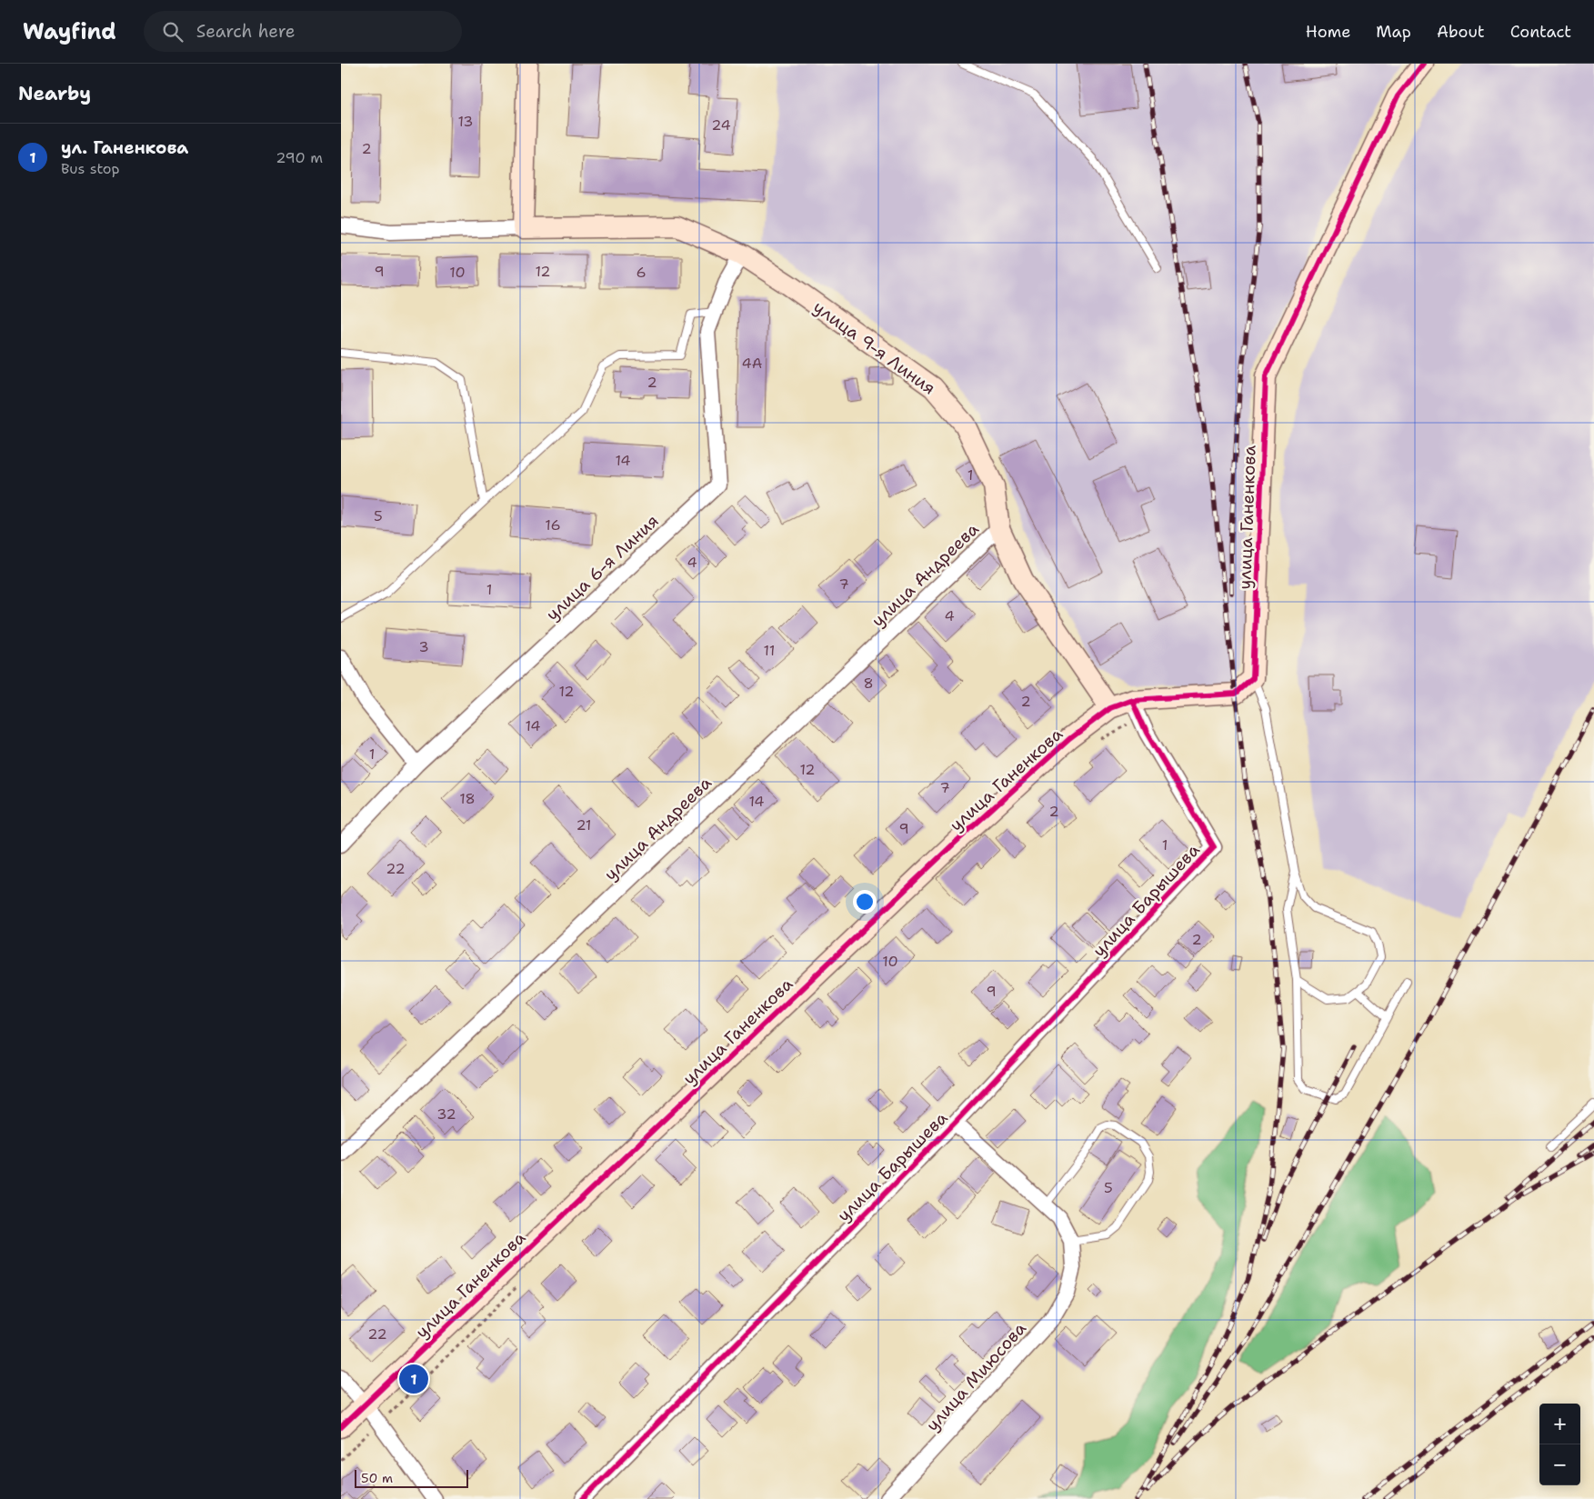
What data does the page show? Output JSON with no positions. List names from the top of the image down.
{
  "streets": {
    "street": [
      "улица 9-я Линия",
      "улица Ганенкова",
      "улица 6-я Линия",
      "улица Андреева",
      "улица Барышева",
      "улица Миюсова"
    ]
  },
  "crossings": [
    ["улица 9-я Линия", "улица Ганенкова"],
    ["улица 9-я Линия", "улица 6-я Линия"],
    ["улица 9-я Линия", "улица Андреева"],
    ["улица Ганенкова", "улица Барышева"]
  ],
  "house_numbers": [
    "13",
    "24",
    "2",
    "9",
    "12",
    "10",
    "6",
    "4А",
    "2",
    "14",
    "1",
    "5",
    "16",
    "4",
    "7",
    "1",
    "4",
    "3",
    "11",
    "8",
    "12",
    "2",
    "14",
    "1",
    "12",
    "7",
    "18",
    "14",
    "2",
    "21",
    "9",
    "1",
    "22",
    "2",
    "10",
    "9",
    "32",
    "5",
    "22"
  ],
  "scale_bar": "50 m",
  "page": {
    "header": "Wayfind",
    "search": "Search here",
    "nav": [
      "Home",
      "Map",
      "About",
      "Contact"
    ],
    "heading": "Nearby",
    "list": [
      {
        "mark": "1",
        "name": "ул. Ганенкова",
        "note": "Bus stop",
        "value": "290 m"
      }
    ],
    "pins": "1",
    "map_buttons": ["+", "−"],
    "scale": "50 m"
  }
}
